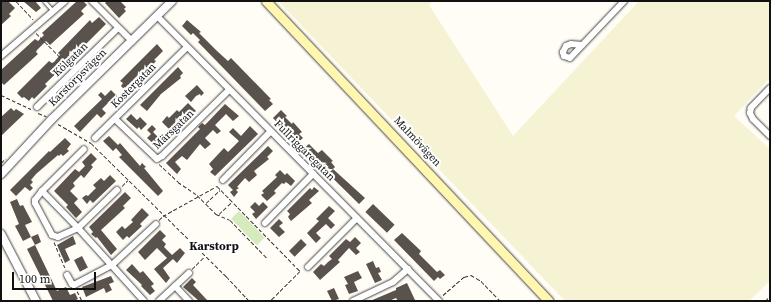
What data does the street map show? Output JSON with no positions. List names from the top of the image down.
{
  "streets": {
    "main road": ["Malmövägen"],
    "street": [
      "Kölgatan",
      "Karstorpsvägen",
      "Kostergatan",
      "Märsgatan",
      "Fullriggaregatan"
    ]
  },
  "crossings": [
    ["Karstorpsvägen", "Fullriggaregatan"],
    ["Kostergatan", "Märsgatan"],
    ["Kostergatan", "Fullriggaregatan"],
    ["Märsgatan", "Fullriggaregatan"]
  ],
  "districts": ["Karstorp"],
  "scale_bar": "100 m"
}
